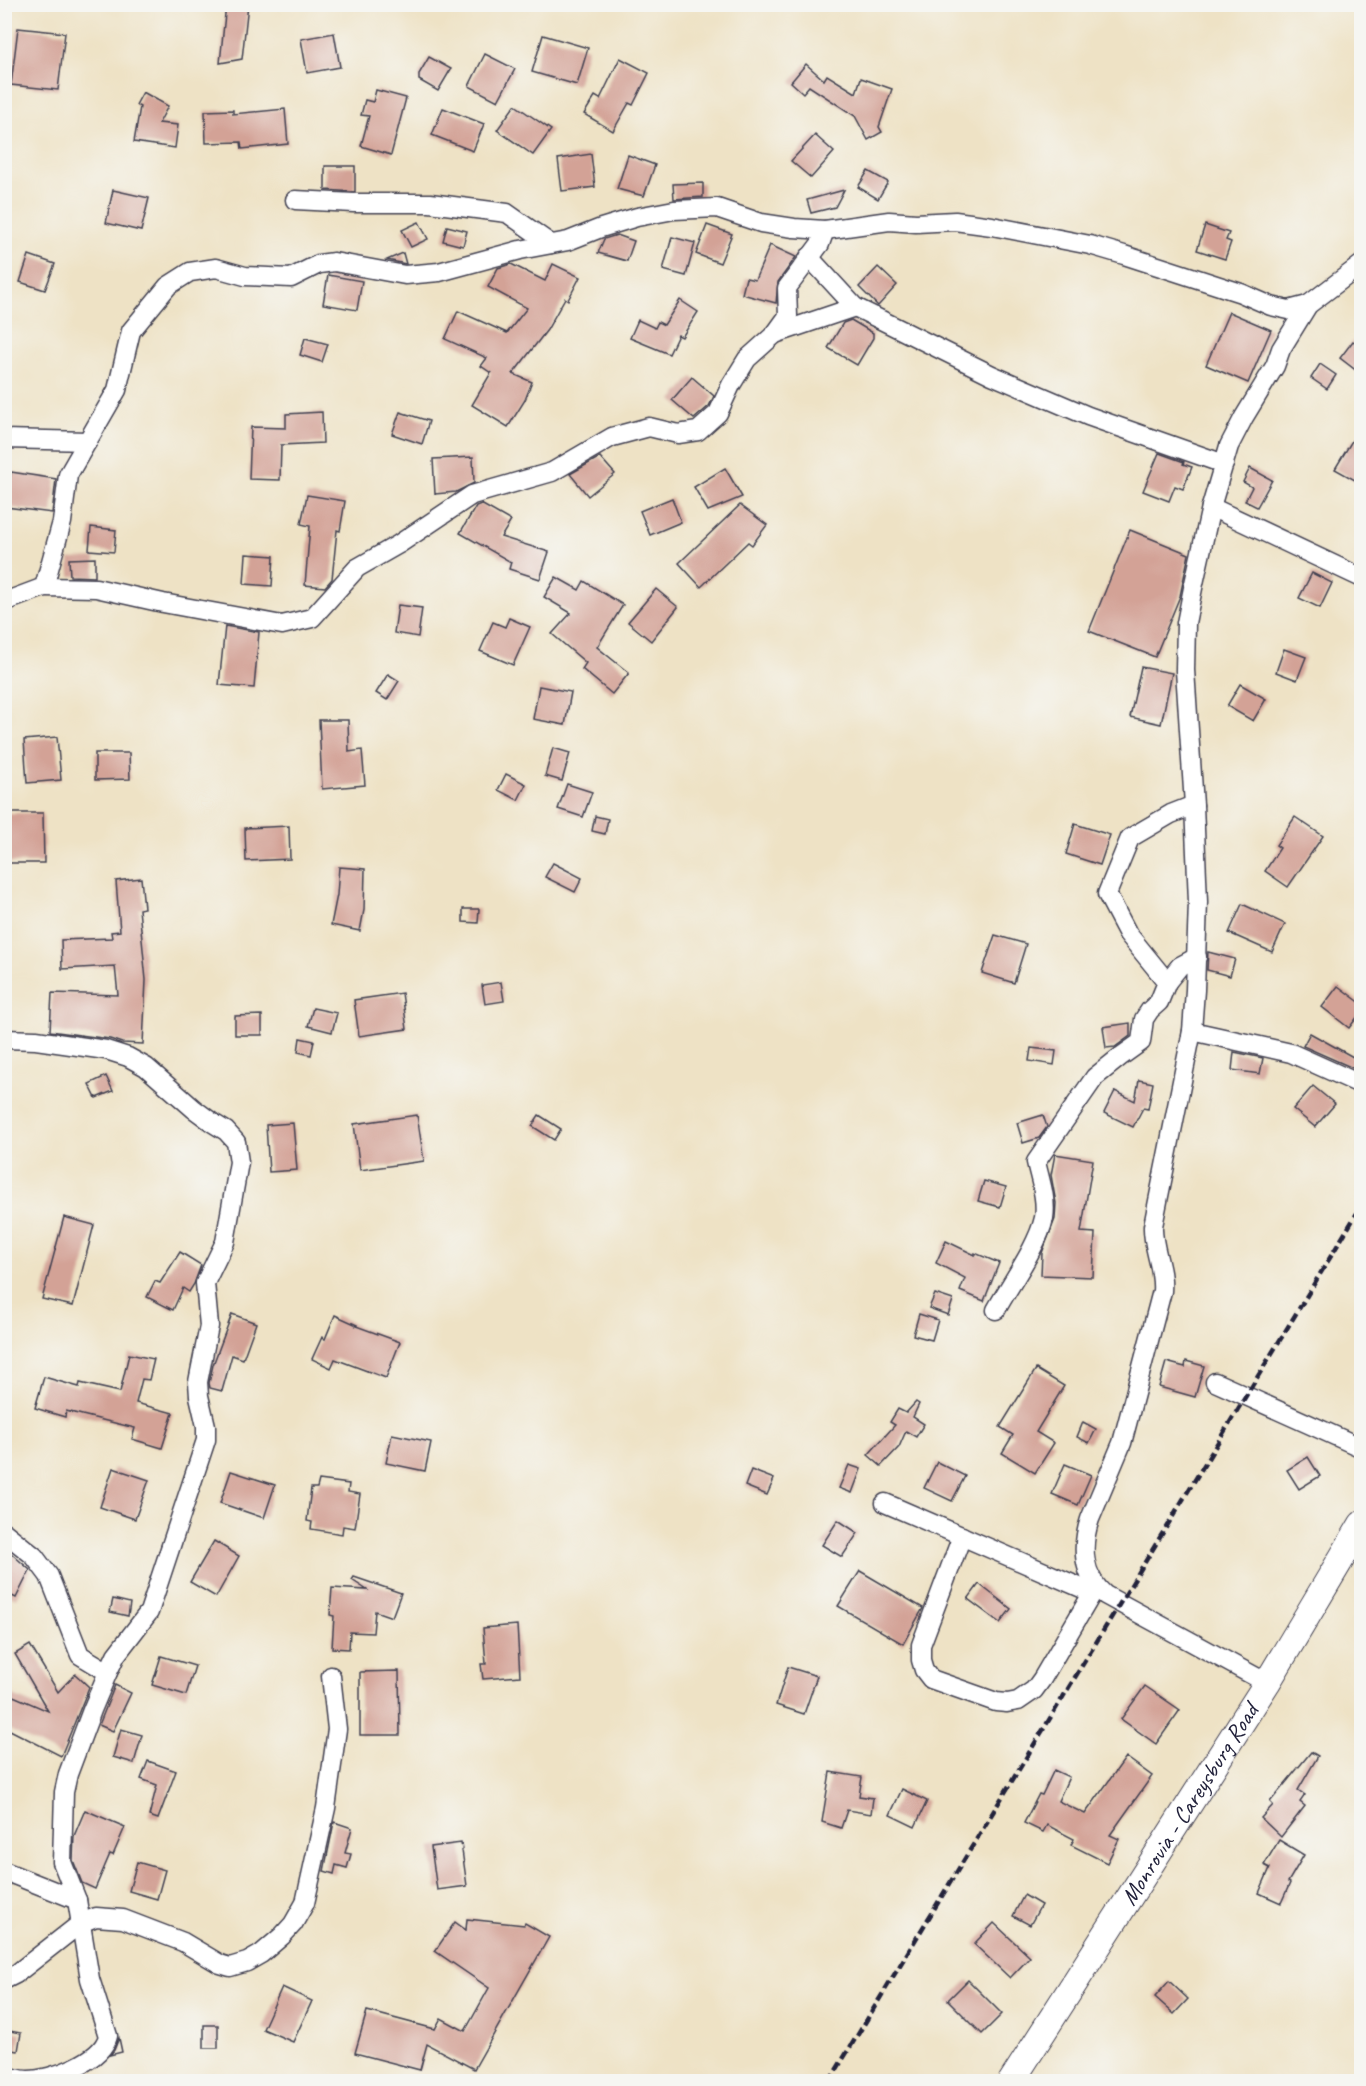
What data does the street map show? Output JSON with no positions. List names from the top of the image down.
{
  "streets": {
    "main road": ["Monrovia - Careysburg Road"]
  }
}
